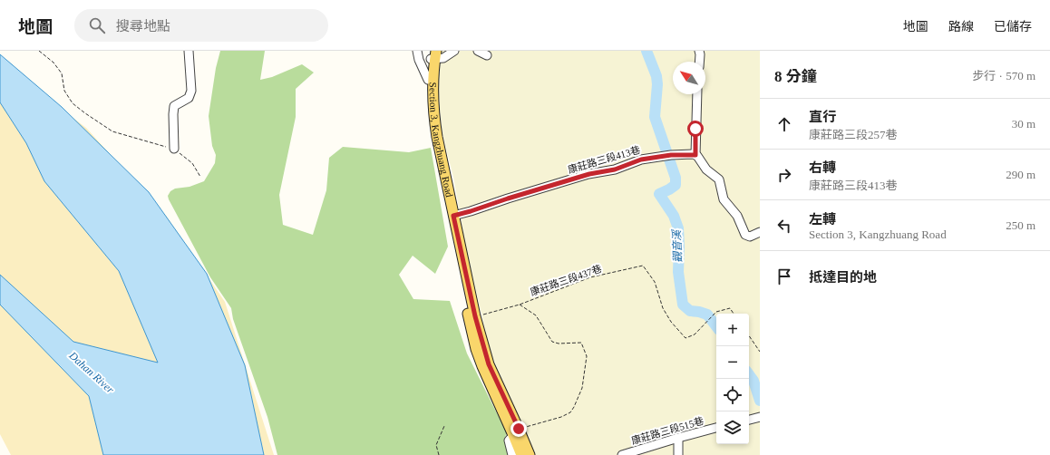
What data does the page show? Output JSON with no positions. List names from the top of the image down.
{
  "streets": {
    "main road": ["Section 3, Kangzhuang Road"],
    "street": ["康莊路三段413巷", "康莊路三段515巷"],
    "path": ["康莊路三段437巷"]
  },
  "crossings": [
    ["Section 3, Kangzhuang Road", "康莊路三段413巷"],
    ["Section 3, Kangzhuang Road", "康莊路三段437巷"]
  ],
  "water": ["觀音溪", "Dahan River"],
  "north": "top left",
  "page": {
    "header": "地圖",
    "search": "搜尋地點",
    "nav": ["地圖", "路線", "已儲存"],
    "heading": ["8 分鐘", "步行 · 570 m"],
    "list": [
      ["直行", "康莊路三段257巷", "30 m"],
      ["右轉", "康莊路三段413巷", "290 m"],
      ["左轉", "Section 3, Kangzhuang Road", "250 m"],
      "抵達目的地"
    ],
    "map_buttons": ["+", "−"]
  }
}
